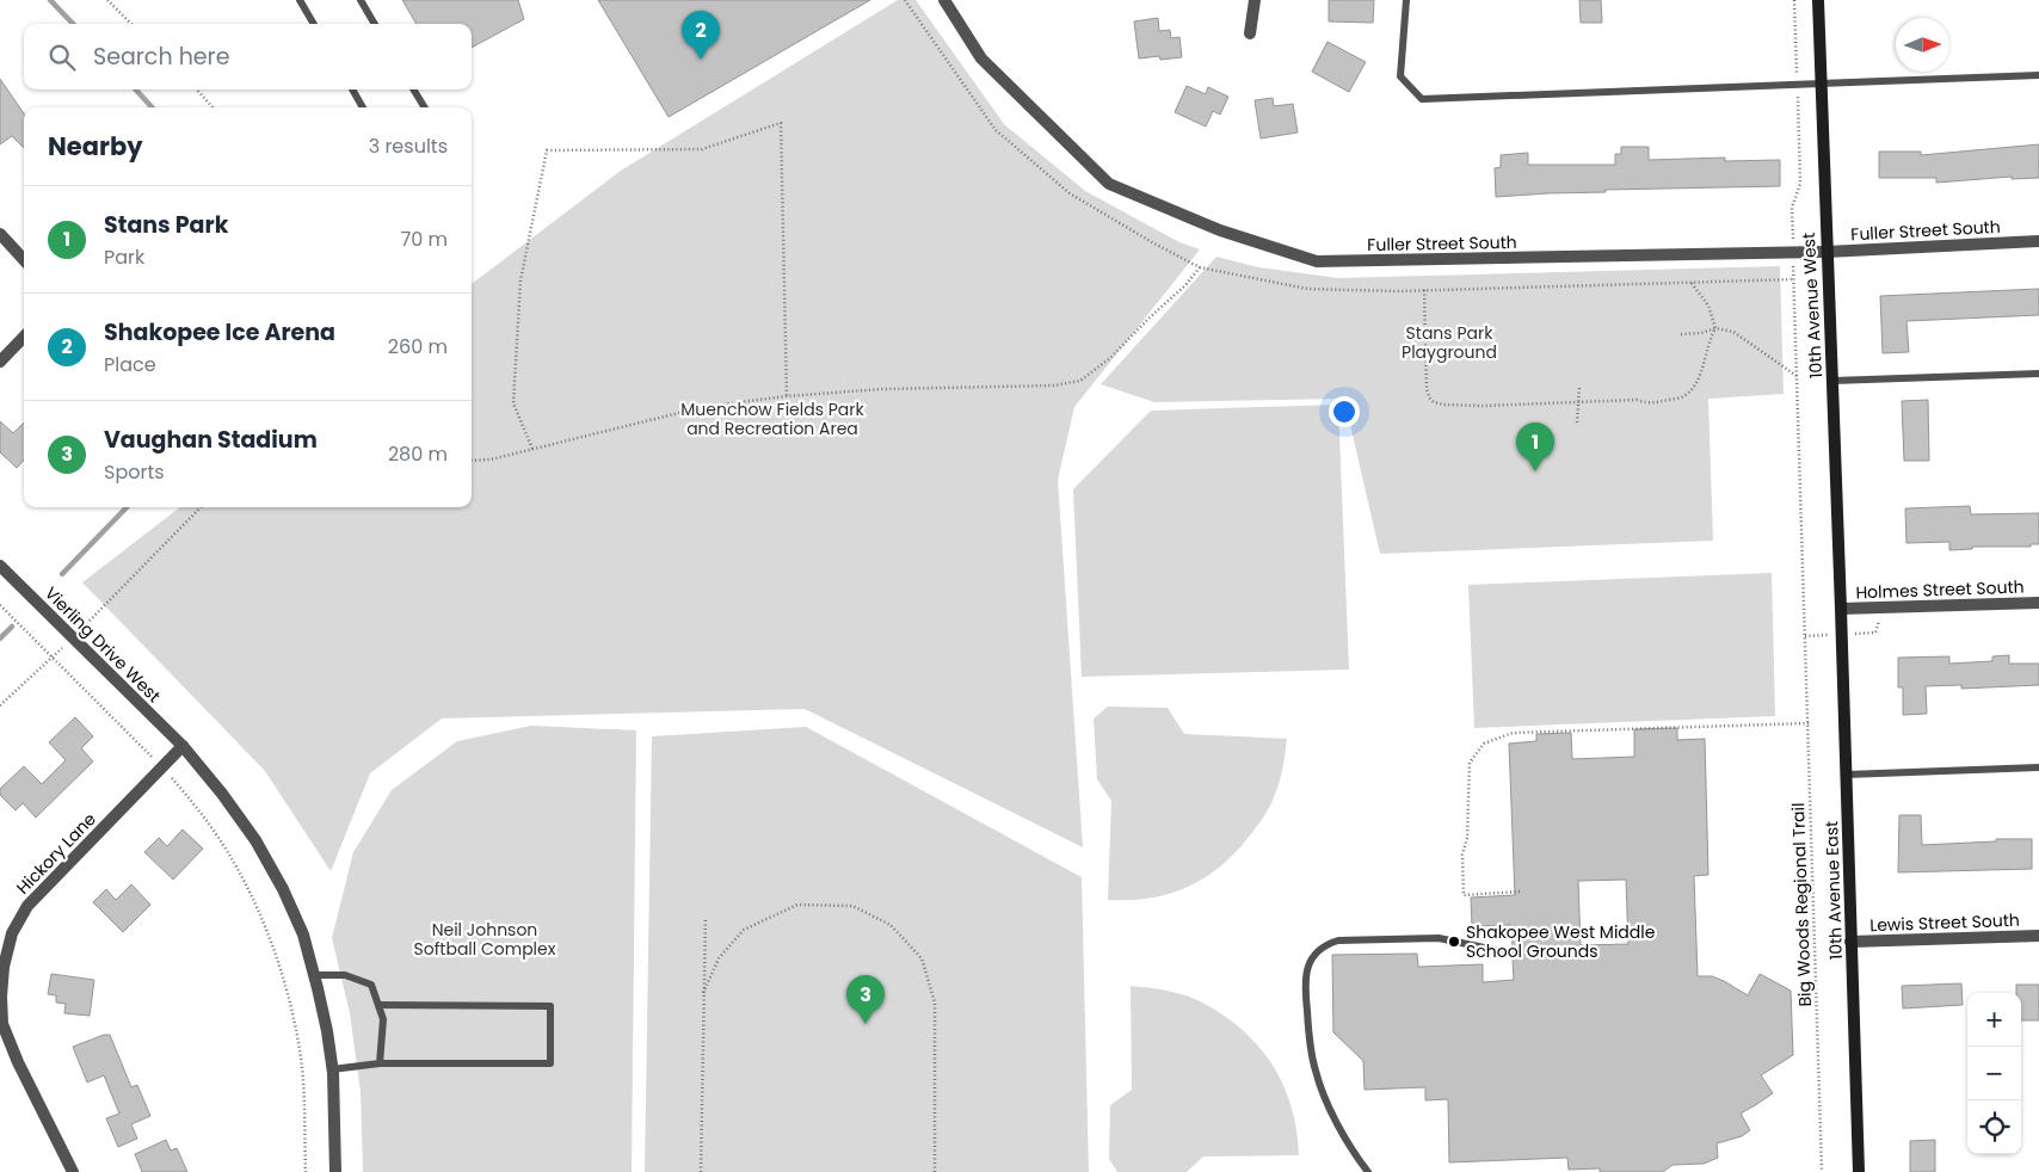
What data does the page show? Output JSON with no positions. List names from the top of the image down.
{
  "streets": {
    "main road": ["10th Avenue West", "10th Avenue East"],
    "street": [
      "Fuller Street South",
      "Holmes Street South",
      "Vierling Drive West",
      "Hickory Lane",
      "Lewis Street South"
    ],
    "path": ["Big Woods Regional Trail"]
  },
  "crossings": [
    ["Fuller Street South", "10th Avenue West"],
    ["Fuller Street South", "Big Woods Regional Trail"],
    ["10th Avenue West", "Holmes Street South"],
    ["10th Avenue West", "10th Avenue East"],
    ["Holmes Street South", "10th Avenue East"],
    ["Vierling Drive West", "Hickory Lane"],
    ["10th Avenue East", "Lewis Street South"]
  ],
  "parks": ["Stans Park Playground", "Muenchow Fields Park and Recreation Area", "Neil Johnson Softball Complex"],
  "places": ["Shakopee West Middle School Grounds"],
  "north": "right",
  "page": {
    "pins": ["2", "1", "3"],
    "search": "Search here",
    "heading": ["Nearby", "3 results"],
    "list": [
      {
        "mark": "1",
        "name": "Stans Park",
        "note": "Park",
        "value": "70 m"
      },
      {
        "mark": "2",
        "name": "Shakopee Ice Arena",
        "note": "Place",
        "value": "260 m"
      },
      {
        "mark": "3",
        "name": "Vaughan Stadium",
        "note": "Sports",
        "value": "280 m"
      }
    ],
    "map_buttons": ["+", "−"]
  }
}
